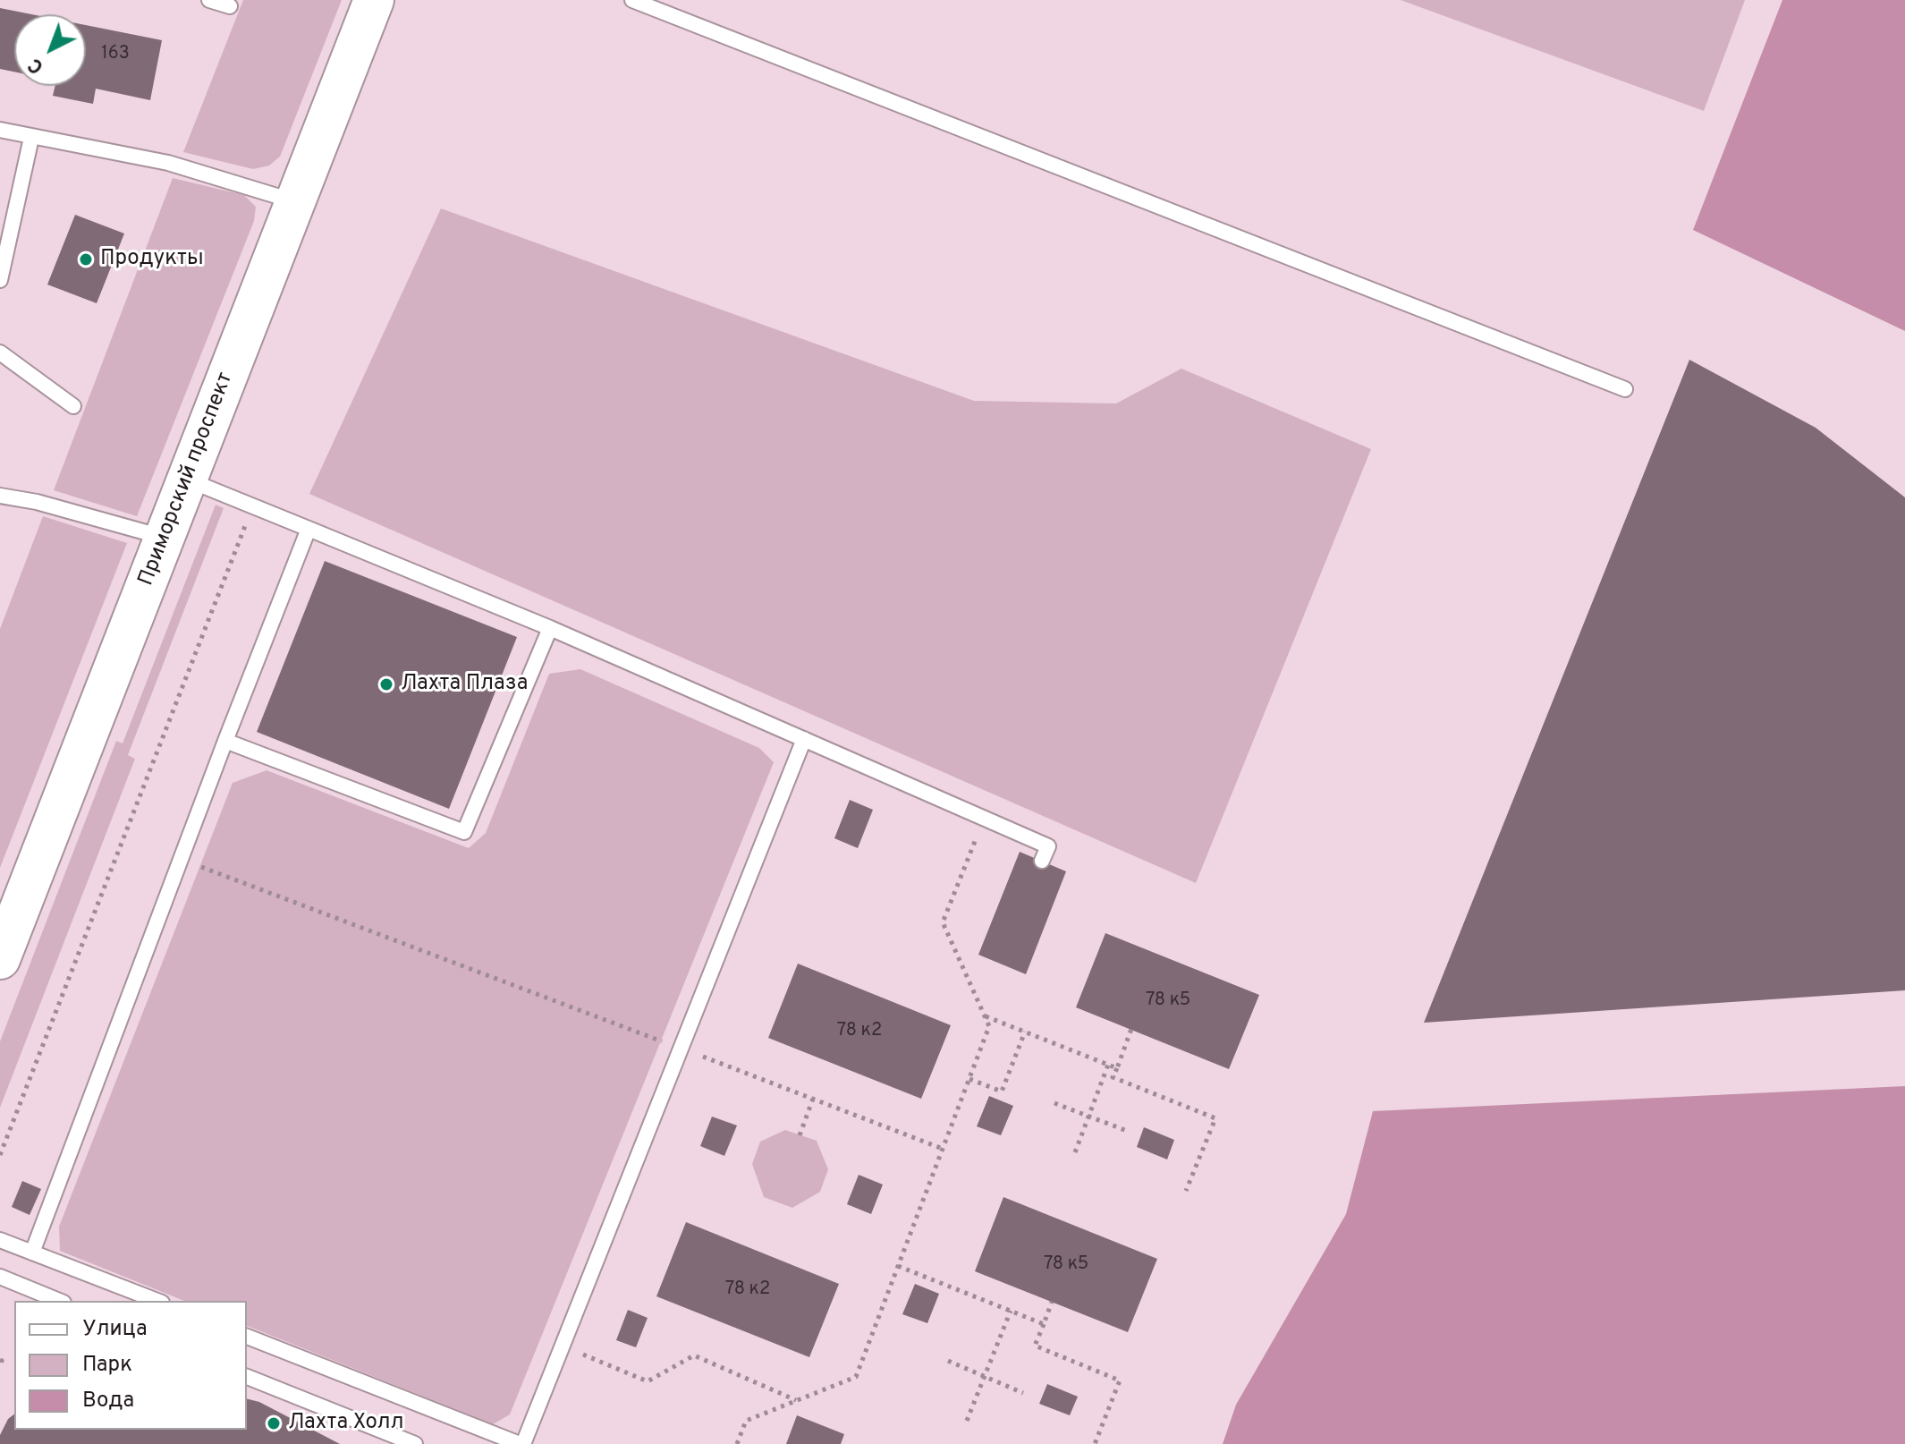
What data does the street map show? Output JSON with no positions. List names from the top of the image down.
{
  "streets": {
    "street": ["Приморский проспект"]
  },
  "places": ["Продукты", "Лахта Плаза", "Лахта Холл"],
  "house_numbers": [
    "163",
    "78 к5",
    "78 к2",
    "78 к5",
    "78 к2"
  ],
  "legend": ["Улица", "Парк", "Вода"],
  "north": "bottom left"
}
